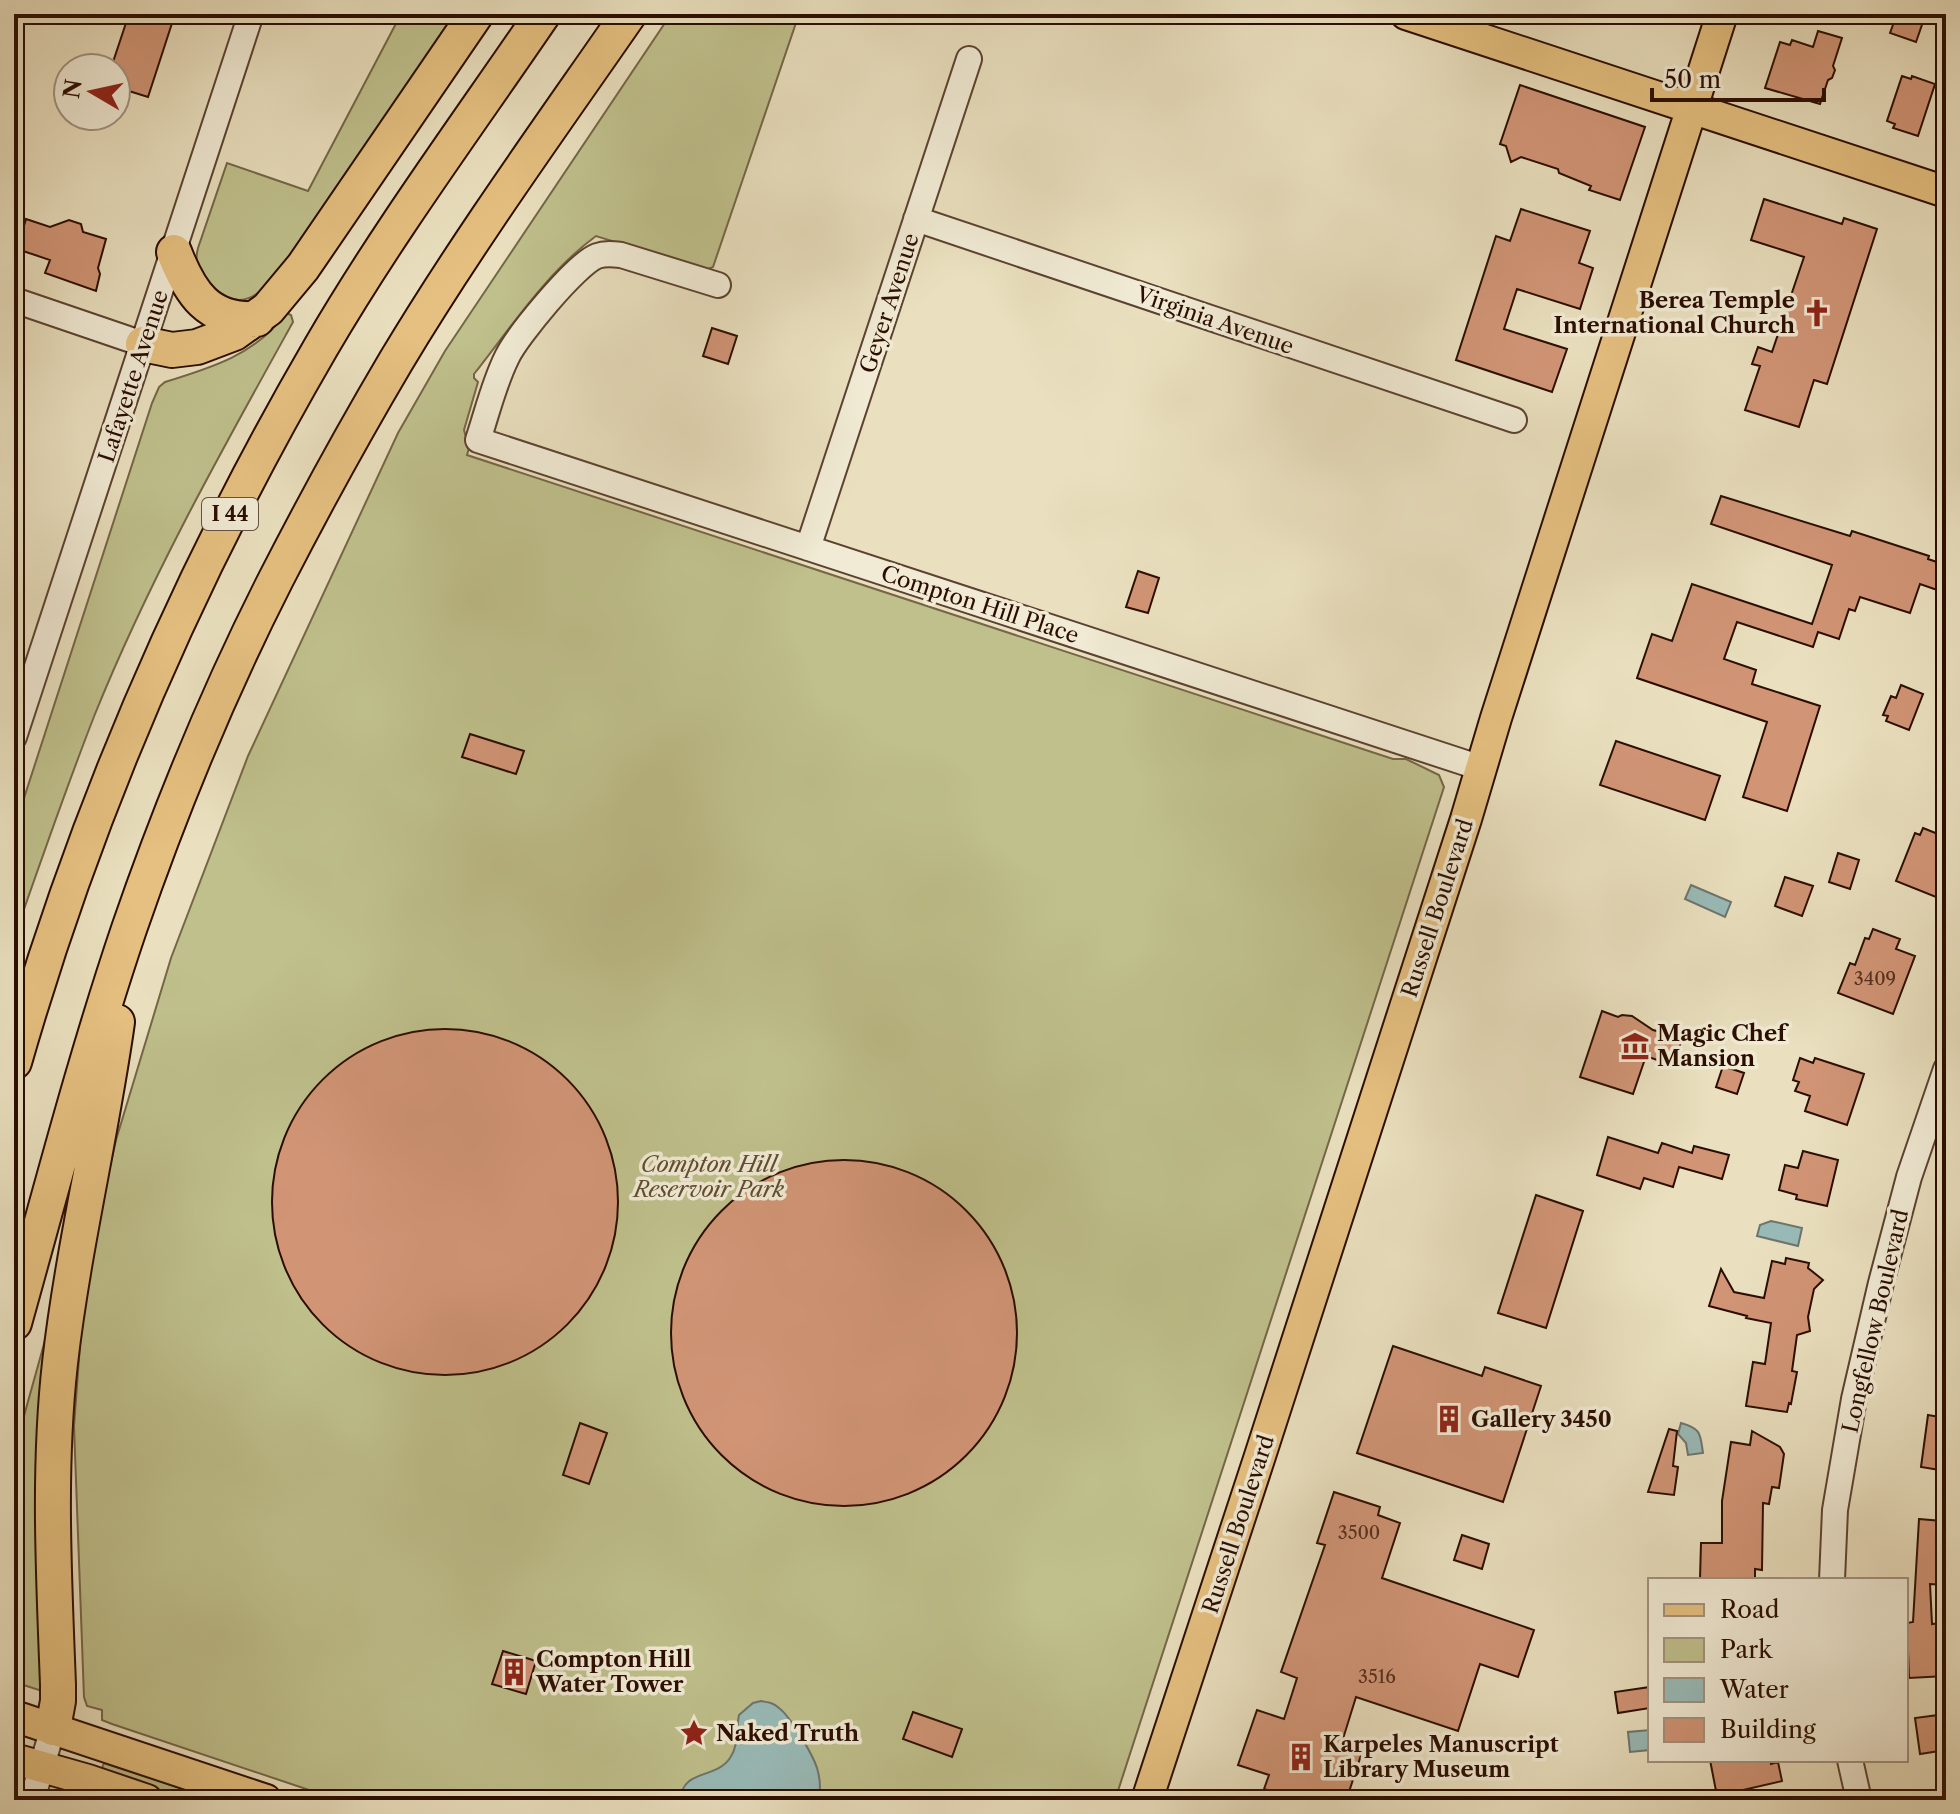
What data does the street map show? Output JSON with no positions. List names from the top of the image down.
{
  "streets": {
    "highway": ["I 44"],
    "main road": ["Russell Boulevard"],
    "street": [
      "Geyer Avenue",
      "Virginia Avenue",
      "Lafayette Avenue",
      "Compton Hill Place",
      "Longfellow Boulevard"
    ]
  },
  "crossings": [
    ["Geyer Avenue", "Virginia Avenue"],
    ["Geyer Avenue", "Compton Hill Place"],
    ["Compton Hill Place", "Russell Boulevard"]
  ],
  "parks": ["Compton Hill Reservoir Park"],
  "places": {
    "church": ["Berea Temple International Church"],
    "museum": ["Magic Chef Mansion"],
    "building": ["Gallery 3450", "Compton Hill Water Tower", "Karpeles Manuscript Library Museum"],
    "place": ["Naked Truth"]
  },
  "house_numbers": ["3409", "3500", "3516"],
  "legend": [
    "Road",
    "Park",
    "Water",
    "Building"
  ],
  "scale_bar": "50 m",
  "north": "left"
}
